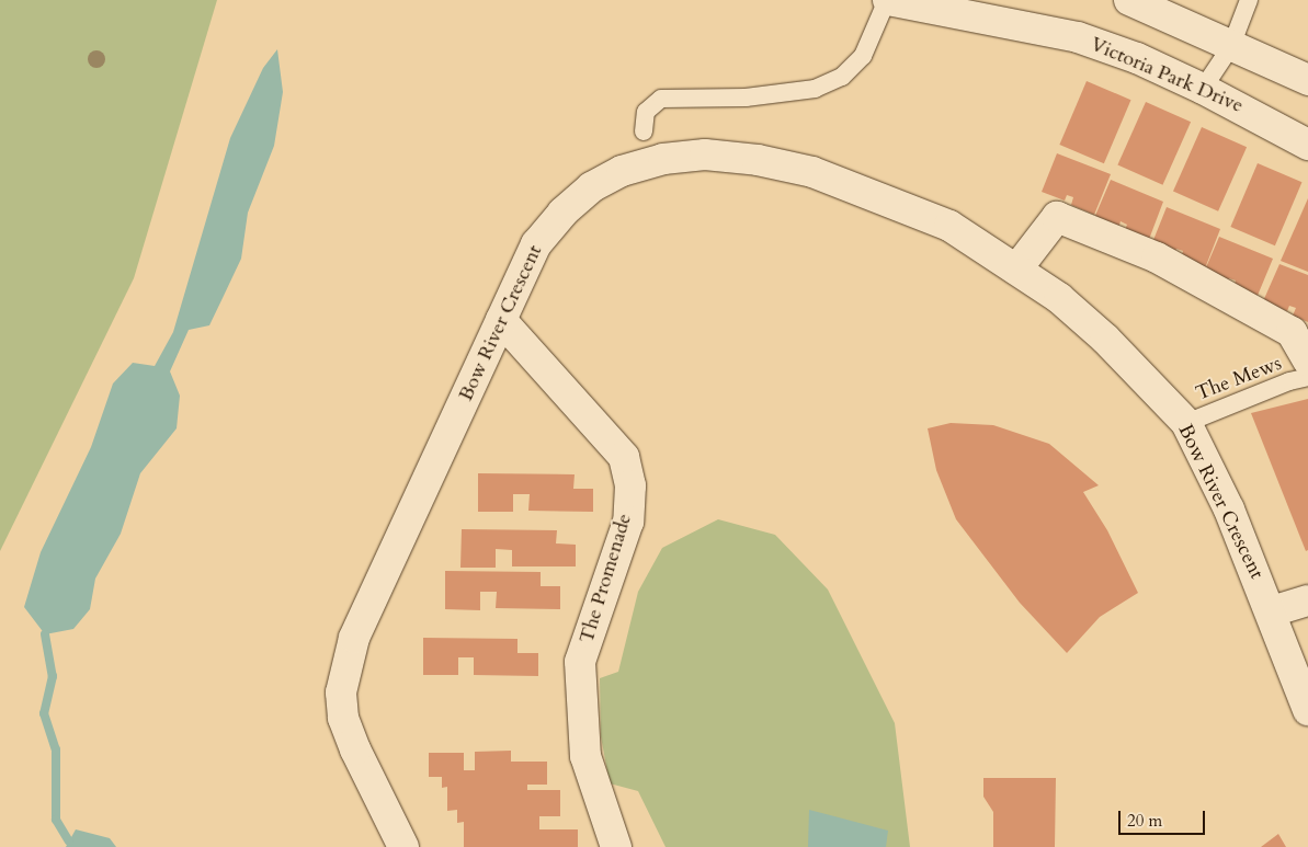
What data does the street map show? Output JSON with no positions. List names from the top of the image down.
{
  "streets": {
    "street": ["Victoria Park Drive", "Bow River Crescent", "The Promenade"],
    "lane": ["The Mews"]
  },
  "crossings": [
    ["Bow River Crescent", "The Mews"],
    ["Bow River Crescent", "The Promenade"]
  ],
  "scale_bar": "20 m"
}
